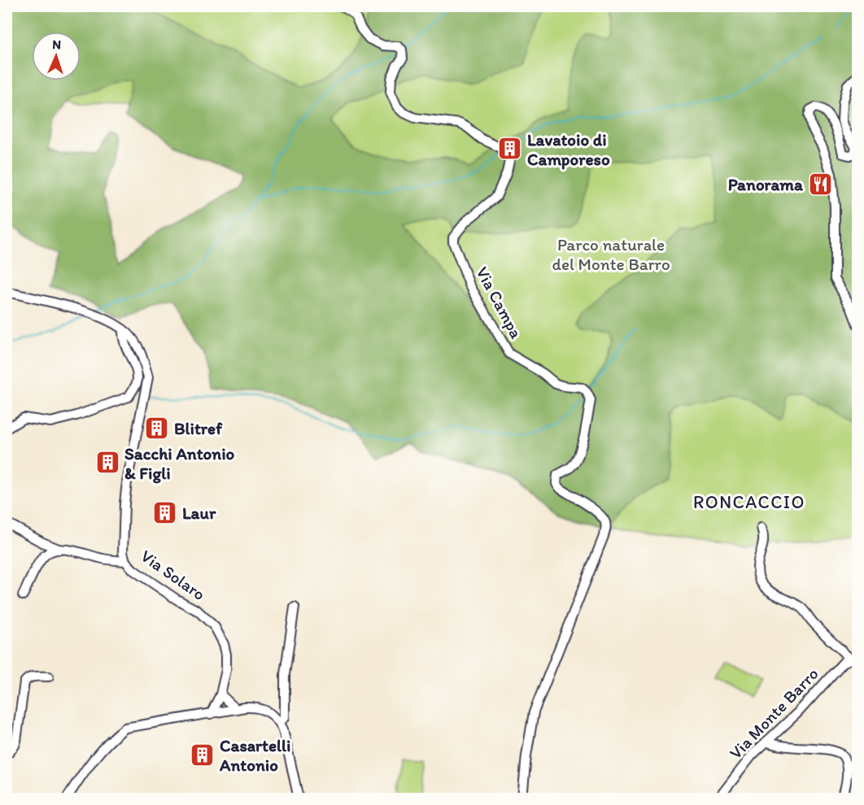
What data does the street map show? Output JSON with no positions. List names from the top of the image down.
{
  "streets": {
    "street": ["Via Campa", "Via Solaro", "Via Monte Barro"]
  },
  "districts": ["RONCACCIO"],
  "parks": ["Parco naturale del Monte Barro"],
  "places": {
    "building": [
      "Lavatoio di Camporeso",
      "Blitref",
      "Sacchi Antonio & Figli",
      "Laur",
      "Casartelli Antonio"
    ],
    "restaurant": ["Panorama"]
  },
  "north": "top"
}
